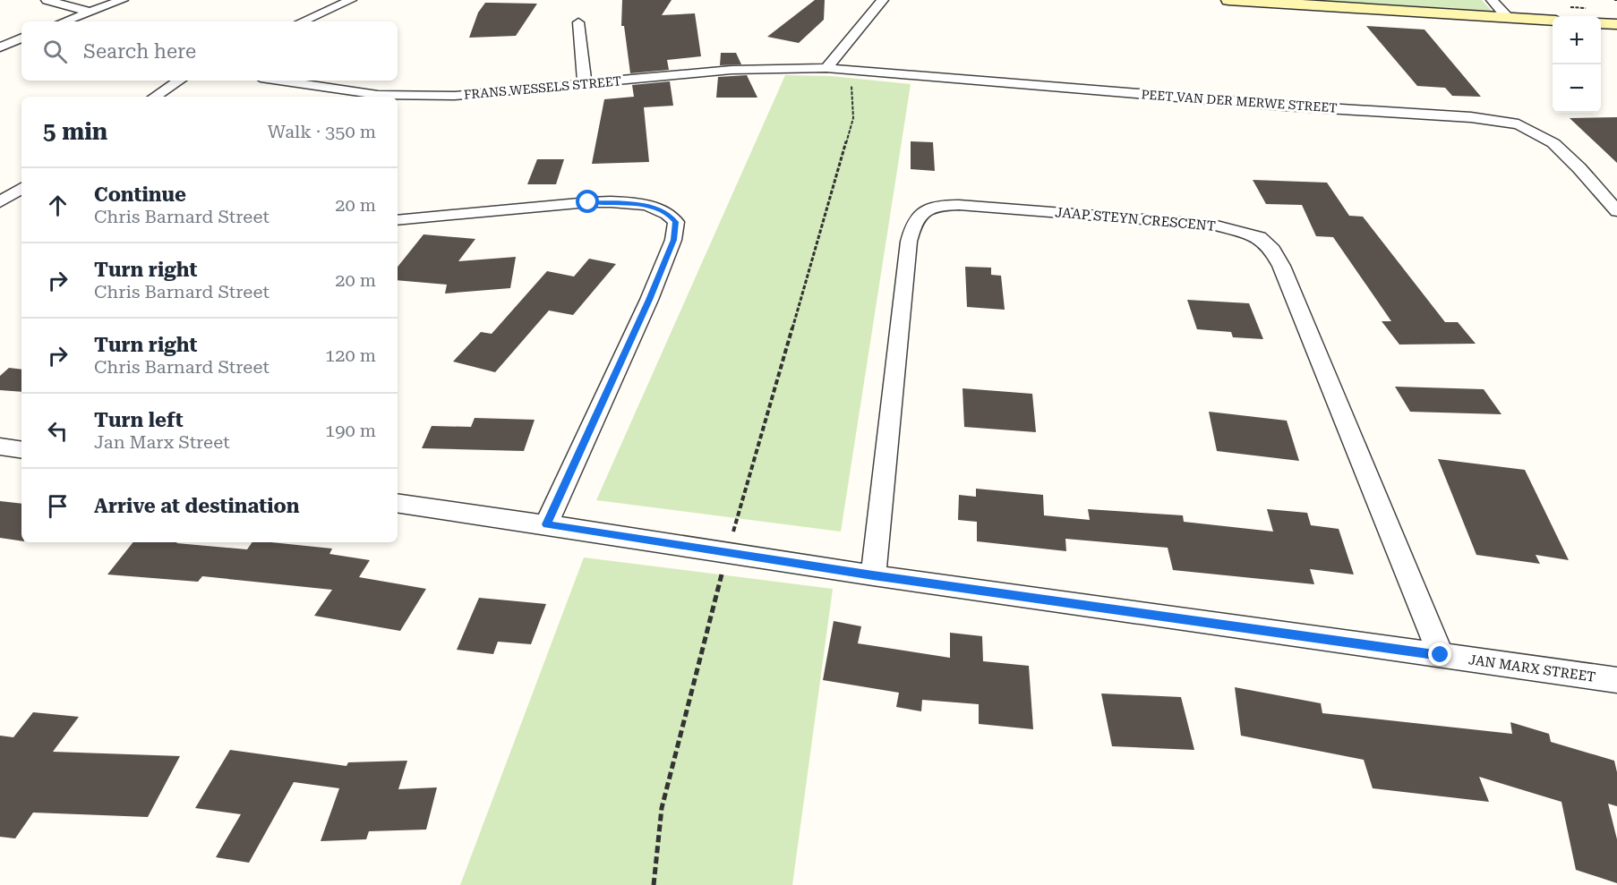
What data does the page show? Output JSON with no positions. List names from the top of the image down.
{
  "streets": {
    "street": [
      "FRANS WESSELS STREET",
      "PEET VAN DER MERWE STREET",
      "JAAP STEYN CRESCENT",
      "JAN MARX STREET"
    ]
  },
  "crossings": [
    ["FRANS WESSELS STREET", "PEET VAN DER MERWE STREET"],
    ["JAAP STEYN CRESCENT", "JAN MARX STREET"]
  ],
  "page": {
    "map_buttons": ["+", "−"],
    "search": "Search here",
    "heading": ["5 min", "Walk · 350 m"],
    "list": [
      ["Continue", "Chris Barnard Street", "20 m"],
      ["Turn right", "Chris Barnard Street", "20 m"],
      ["Turn right", "Chris Barnard Street", "120 m"],
      ["Turn left", "Jan Marx Street", "190 m"],
      "Arrive at destination"
    ]
  }
}
